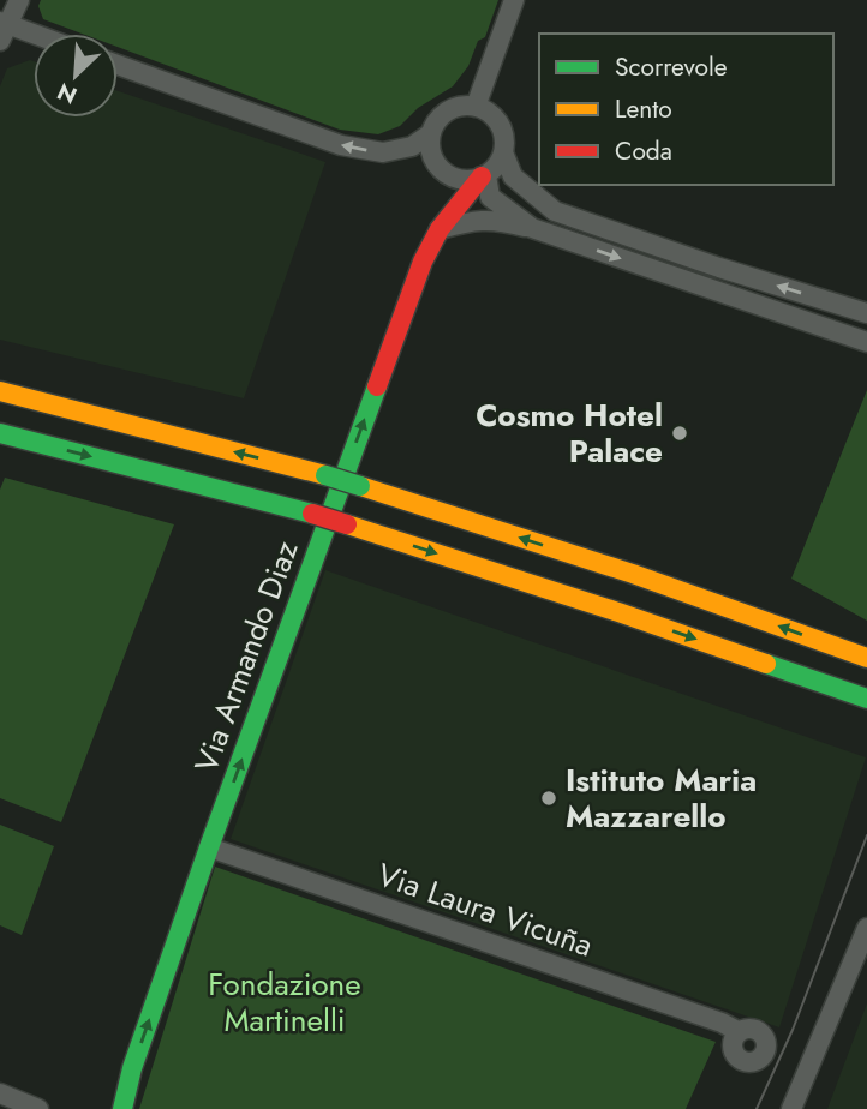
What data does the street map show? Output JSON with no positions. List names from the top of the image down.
{
  "streets": {
    "main road": ["Via Armando Diaz"],
    "street": ["Via Laura Vicuña"]
  },
  "crossings": [
    ["Via Armando Diaz", "Via Laura Vicuña"]
  ],
  "one_way": ["Via Armando Diaz"],
  "parks": ["Fondazione Martinelli"],
  "places": ["Cosmo Hotel Palace", "Istituto Maria Mazzarello"],
  "legend": ["Scorrevole", "Lento", "Coda"],
  "north": "bottom left"
}
